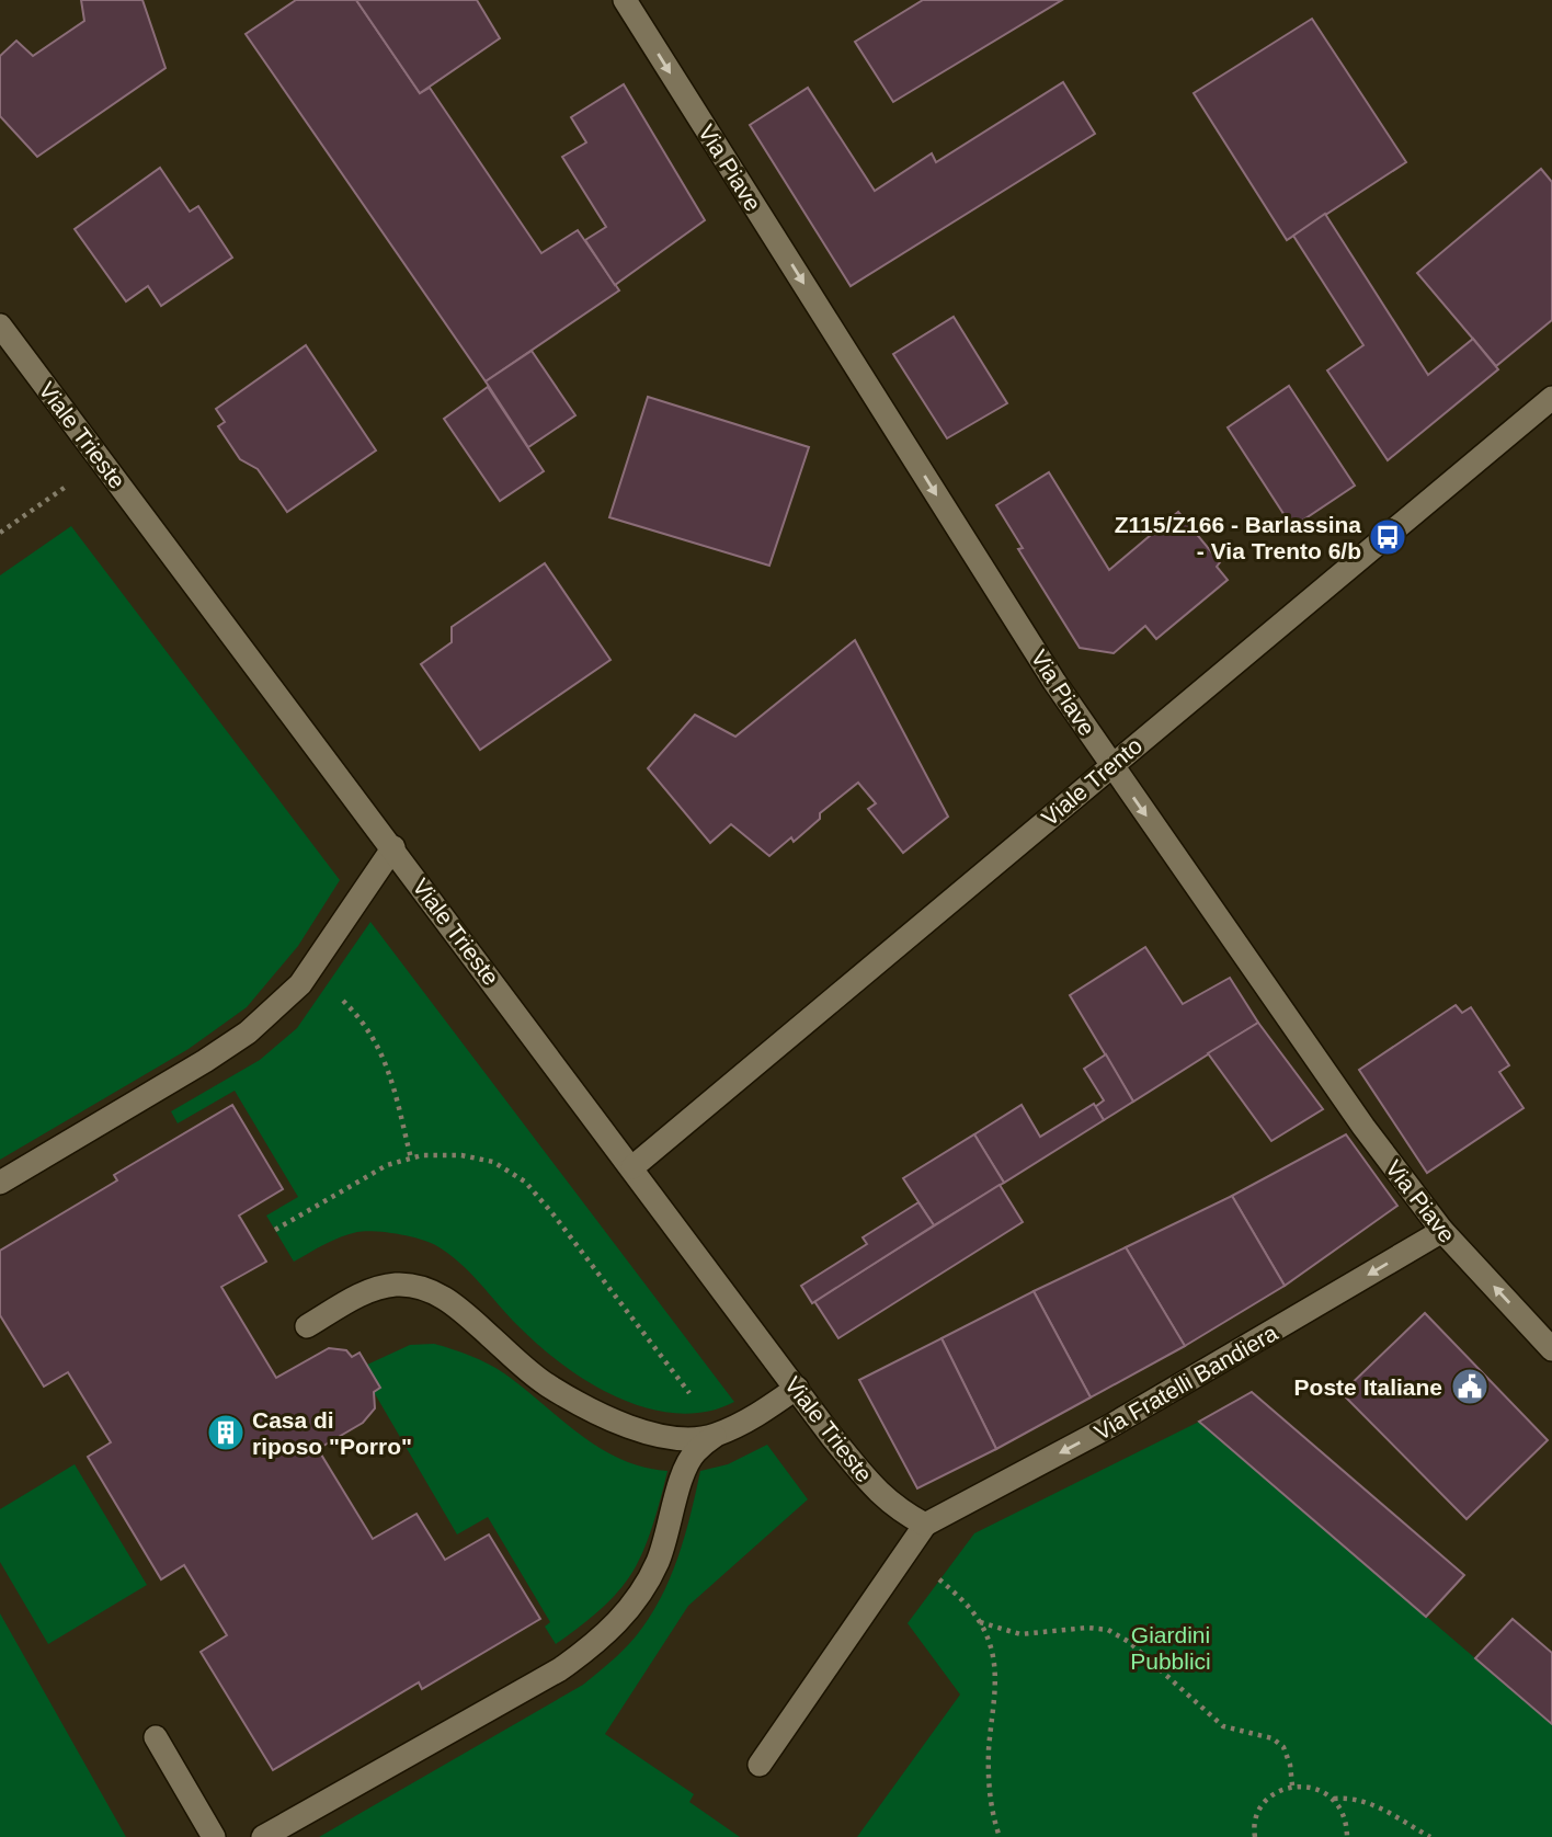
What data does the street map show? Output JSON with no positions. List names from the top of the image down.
{
  "streets": {
    "street": [
      "Via Piave",
      "Viale Trieste",
      "Viale Trento",
      "Via Fratelli Bandiera"
    ]
  },
  "crossings": [
    ["Via Piave", "Viale Trento"],
    ["Via Piave", "Via Fratelli Bandiera"],
    ["Viale Trieste", "Viale Trento"],
    ["Viale Trieste", "Via Fratelli Bandiera"]
  ],
  "one_way": ["Via Piave", "Via Fratelli Bandiera"],
  "parks": ["Giardini Pubblici"],
  "places": {
    "bus stop": ["Z115/Z166 - Barlassina - Via Trento 6/b"],
    "public building": ["Poste Italiane"],
    "building": ["Casa di riposo \"Porro\""]
  }
}
